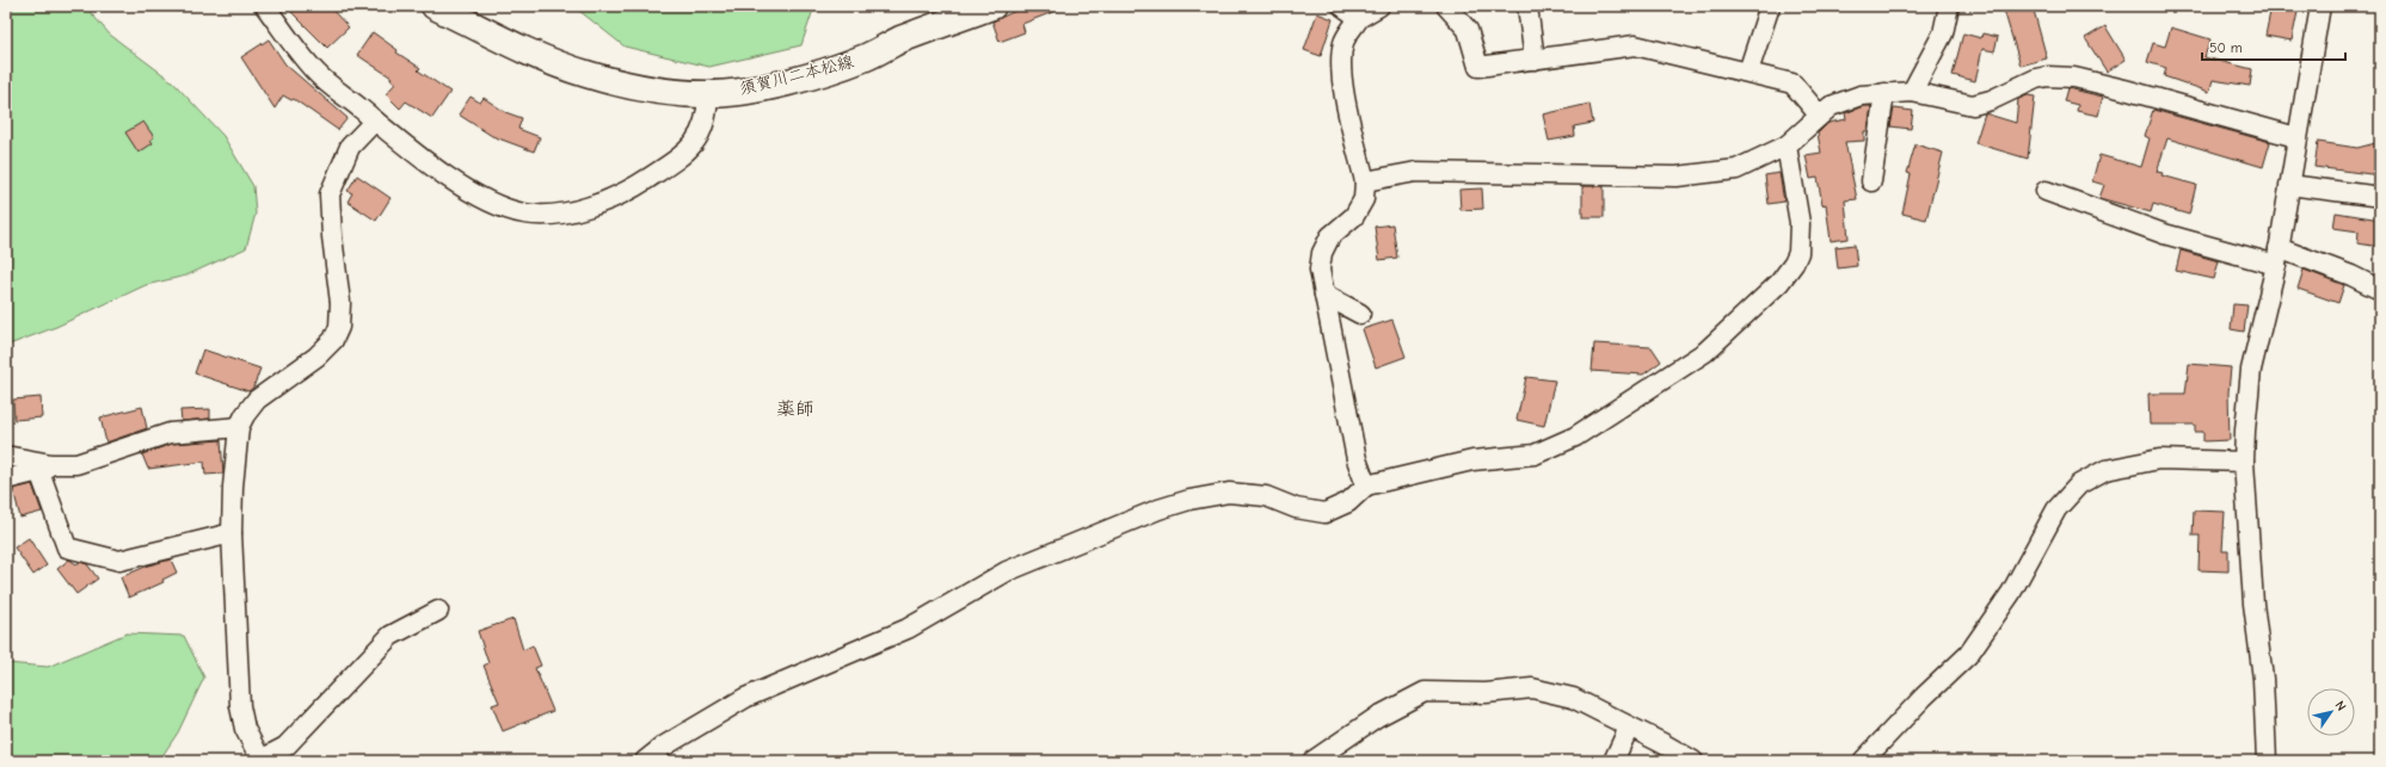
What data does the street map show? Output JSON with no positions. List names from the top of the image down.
{
  "streets": {
    "main road": ["須賀川二本松線"]
  },
  "districts": ["薬師"],
  "scale_bar": "50 m",
  "north": "top right"
}
